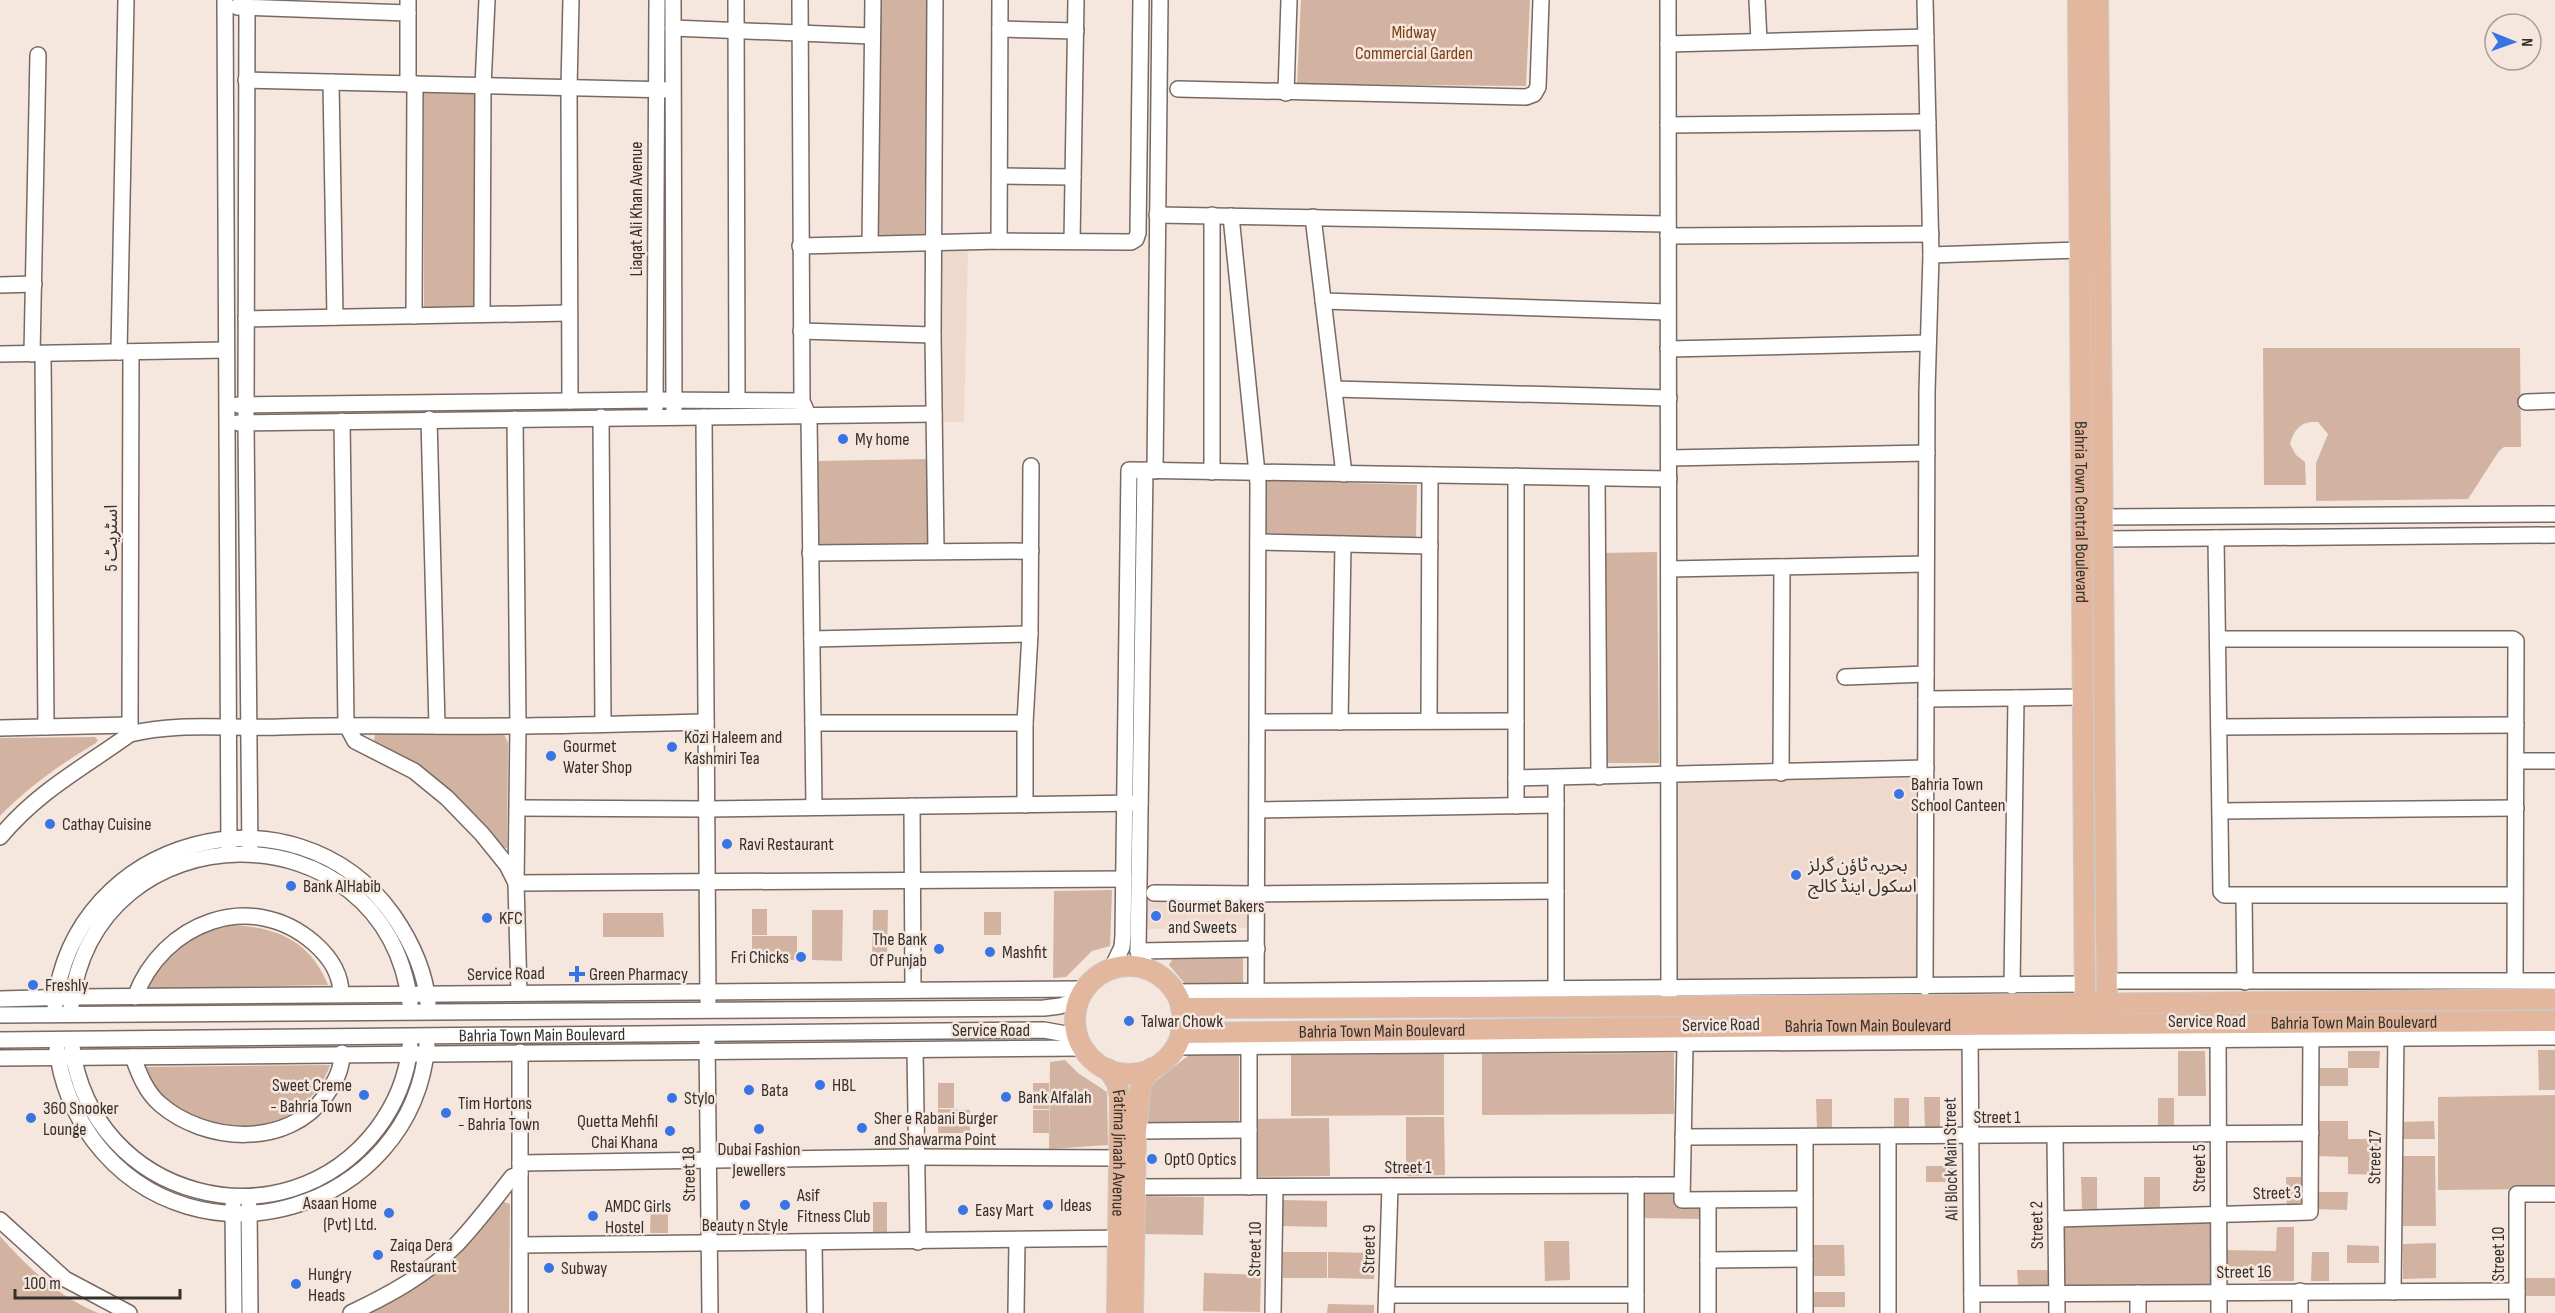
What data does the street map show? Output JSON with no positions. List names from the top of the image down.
{
  "streets": {
    "main road": ["Bahria Town Central Boulevard", "Bahria Town Main Boulevard", "Fatima Jinaah Avenue"],
    "street": [
      "Liaqat Ali Khan Avenue",
      "اسٹریٹ 5",
      "Service Road",
      "Street 1",
      "Street 17",
      "Ali Block Main Street",
      "Street 5",
      "Street 18",
      "Street 3",
      "Street 2",
      "Street 10",
      "Street 9",
      "Street 16"
    ]
  },
  "crossings": [
    ["Bahria Town Central Boulevard", "Bahria Town Main Boulevard"],
    ["Service Road", "Bahria Town Main Boulevard"],
    ["Service Road", "Fatima Jinaah Avenue"],
    ["Service Road", "Ali Block Main Street"],
    ["Service Road", "Street 5"],
    ["Service Road", "Street 18"],
    ["Bahria Town Main Boulevard", "Fatima Jinaah Avenue"],
    ["Bahria Town Main Boulevard", "Street 17"],
    ["Bahria Town Main Boulevard", "Ali Block Main Street"],
    ["Bahria Town Main Boulevard", "Street 5"],
    ["Bahria Town Main Boulevard", "Street 18"],
    ["Bahria Town Main Boulevard", "Street 3"],
    ["Street 1", "Fatima Jinaah Avenue"],
    ["Street 1", "Ali Block Main Street"],
    ["Street 1", "Street 5"],
    ["Street 1", "Street 3"],
    ["Street 1", "Street 2"],
    ["Street 1", "Street 10"],
    ["Street 1", "Street 9"],
    ["Street 17", "Street 16"],
    ["Ali Block Main Street", "Street 16"],
    ["Street 5", "Street 3"],
    ["Street 5", "Street 16"],
    ["Street 3", "Street 2"],
    ["Street 2", "Street 16"],
    ["Street 10", "Street 16"]
  ],
  "parks": ["Midway Commercial Garden"],
  "places": {
    "other": [
      "My home",
      "Kozi Haleem and Kashmiri Tea",
      "Gourmet Water Shop",
      "Bahria Town School Canteen",
      "Cathay Cuisine",
      "Ravi Restaurant",
      "بحریہ ٹاؤن گرلز اسکول اینڈ کالج",
      "Bank AlHabib",
      "Gourmet Bakers and Sweets",
      "KFC",
      "The Bank Of Punjab",
      "Mashfit",
      "Fri Chicks",
      "Freshly",
      "Talwar Chowk",
      "HBL",
      "Bata",
      "Sweet Creme - Bahria Town",
      "Bank Alfalah",
      "Stylo",
      "Tim Hortons - Bahria Town",
      "360 Snooker Lounge",
      "Sher e Rabani Burger and Shawarma Point",
      "Dubai Fashion Jewellers",
      "Quetta Mehfil Chai Khana",
      "OptO Optics",
      "Beauty n Style",
      "Asif Fitness Club",
      "Ideas",
      "Easy Mart",
      "Asaan Home (Pvt) Ltd.",
      "AMDC Girls Hostel",
      "Zaiqa Dera Restaurant",
      "Subway",
      "Hungry Heads"
    ],
    "health": ["Green Pharmacy"]
  },
  "scale_bar": "100 m",
  "north": "right"
}
